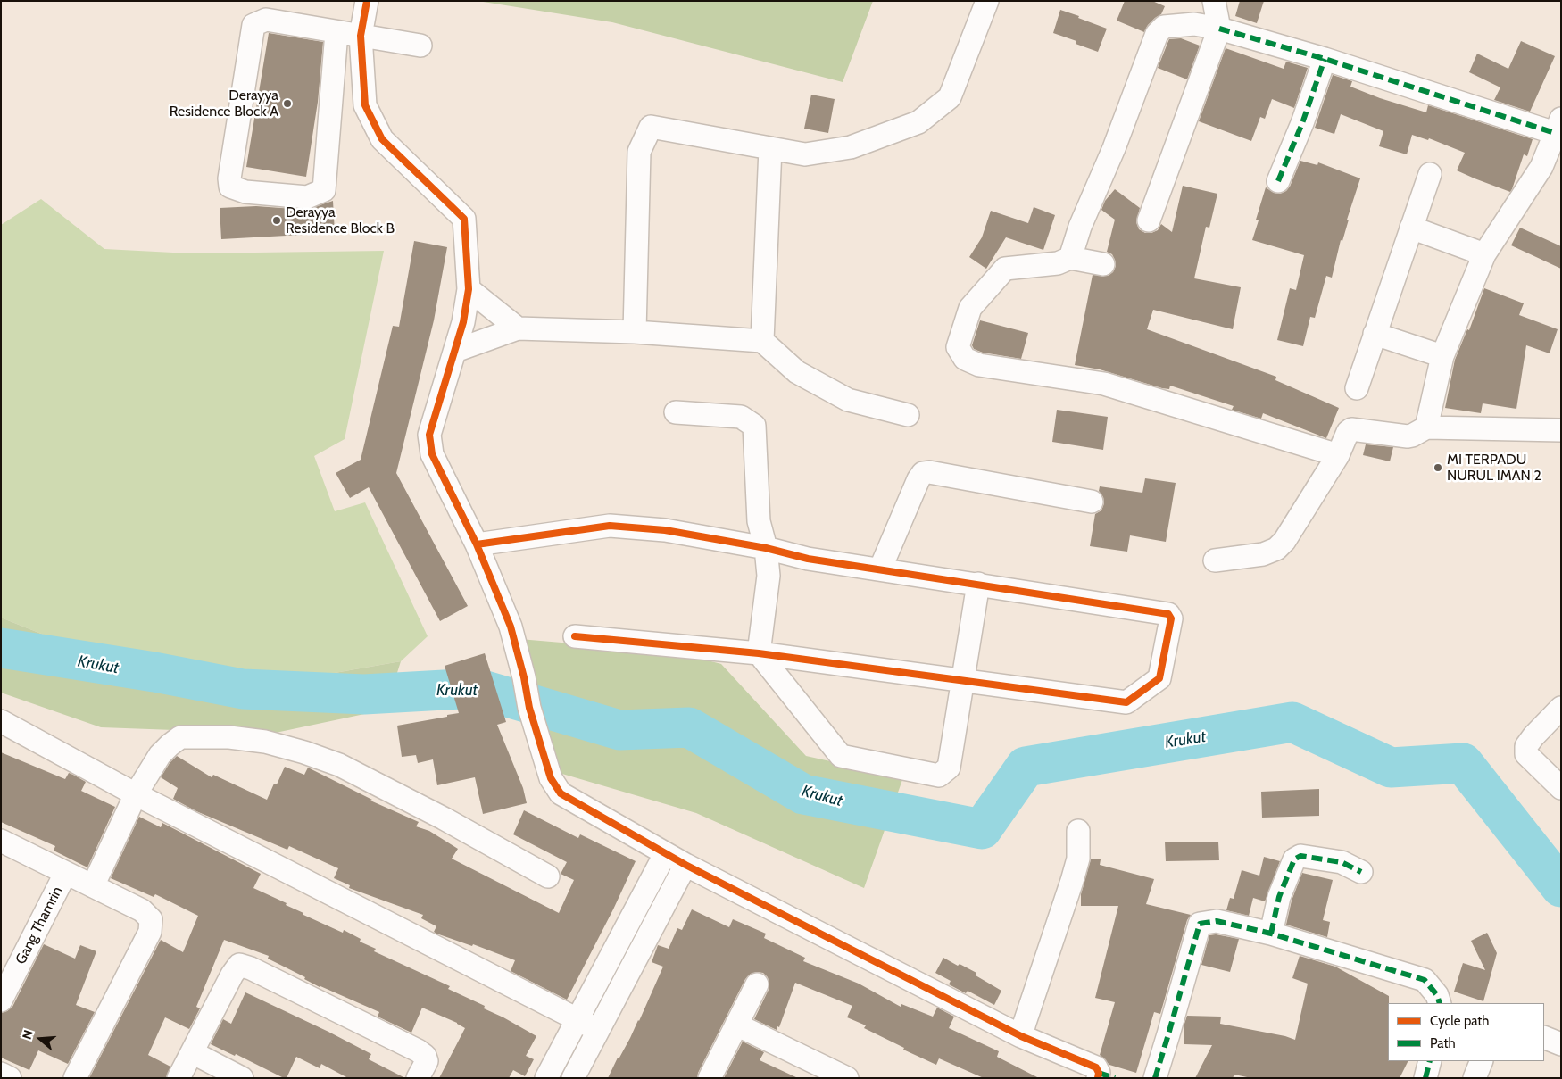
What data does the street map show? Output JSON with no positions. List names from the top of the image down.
{
  "streets": {
    "street": ["Gang Thamrin"]
  },
  "water": ["Krukut"],
  "places": ["Derayya Residence Block A", "Derayya Residence Block B", "MI TERPADU NURUL IMAN 2"],
  "legend": ["Cycle path", "Path"],
  "north": "left"
}
